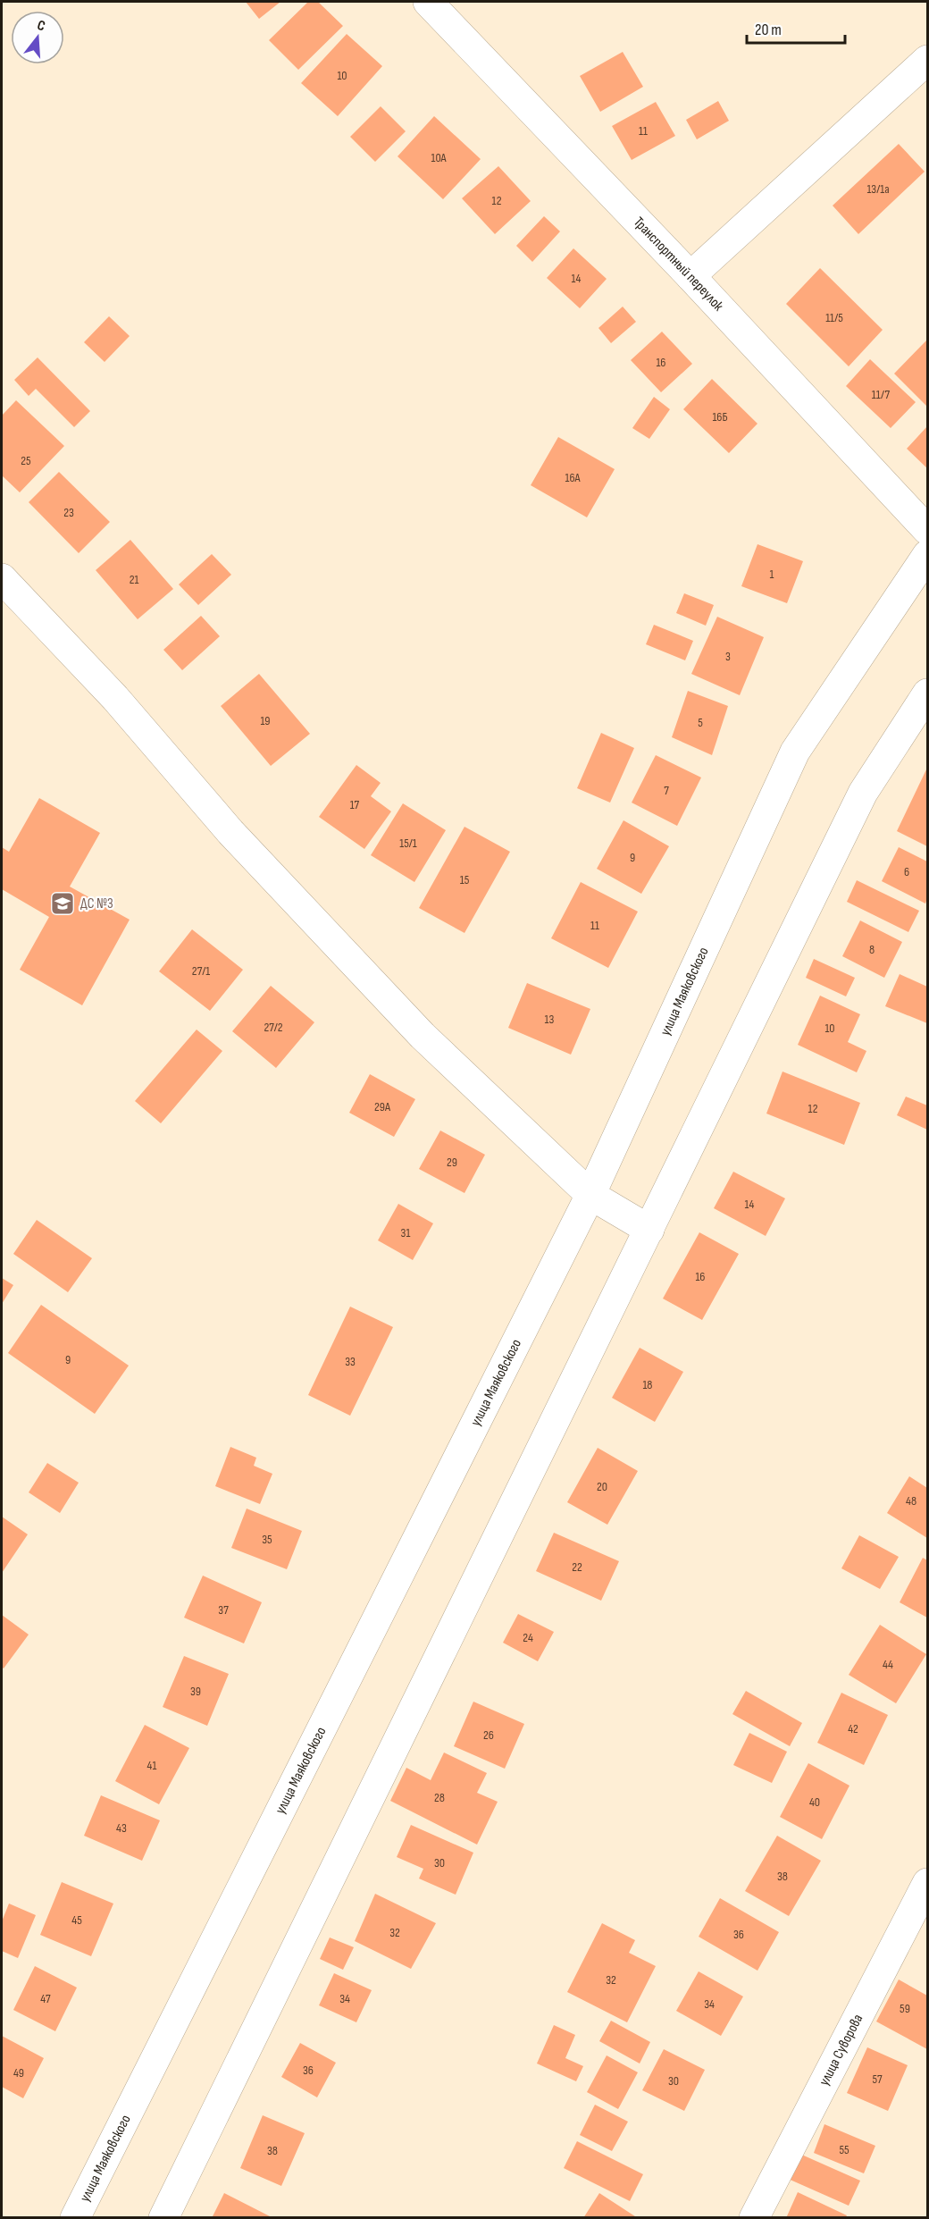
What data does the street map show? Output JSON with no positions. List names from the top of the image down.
{
  "streets": {
    "street": ["Транспортный переулок", "улица Маяковского", "улица Суворова"]
  },
  "places": {
    "school or university": ["ДС №3"]
  },
  "house_numbers": [
    "10",
    "11",
    "10А",
    "13/1а",
    "12",
    "14",
    "11/5",
    "16",
    "11/7",
    "16Б",
    "25",
    "16А",
    "23",
    "1",
    "21",
    "3",
    "19",
    "5",
    "7",
    "17",
    "15/1",
    "9",
    "6",
    "15",
    "11",
    "8",
    "27/1",
    "13",
    "27/2",
    "10",
    "29А",
    "12",
    "29",
    "14",
    "31",
    "16",
    "9",
    "33",
    "18",
    "20",
    "48",
    "35",
    "22",
    "37",
    "24",
    "44",
    "39",
    "42",
    "26",
    "41",
    "28",
    "40",
    "43",
    "30",
    "38",
    "45",
    "32",
    "36",
    "32",
    "47",
    "34",
    "34",
    "59",
    "36",
    "49",
    "57",
    "30",
    "55",
    "38"
  ],
  "scale_bar": "20 m",
  "north": "top"
}
